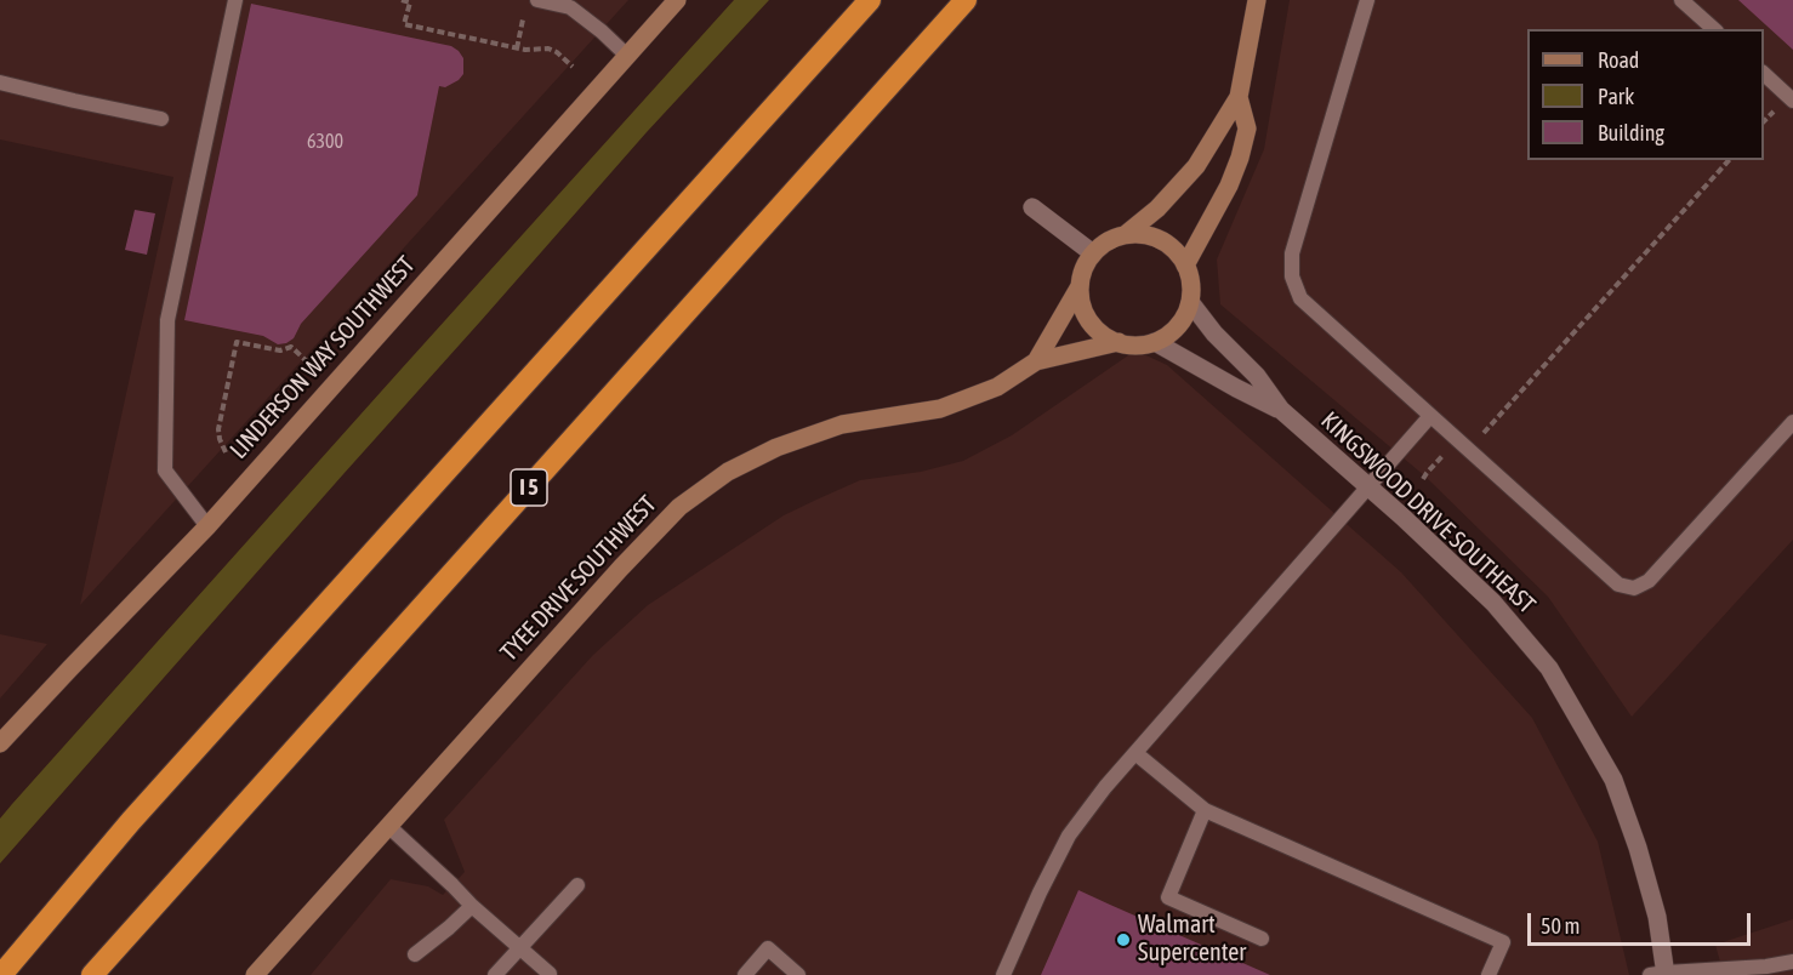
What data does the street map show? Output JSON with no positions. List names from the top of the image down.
{
  "streets": {
    "highway": ["I 5"],
    "street": ["LINDERSON WAY SOUTHWEST", "KINGSWOOD DRIVE SOUTHEAST", "TYEE DRIVE SOUTHWEST"]
  },
  "crossings": [
    ["KINGSWOOD DRIVE SOUTHEAST", "TYEE DRIVE SOUTHWEST"]
  ],
  "places": ["Walmart Supercenter"],
  "house_numbers": ["6300"],
  "legend": ["Road", "Park", "Building"],
  "scale_bar": "50 m"
}
